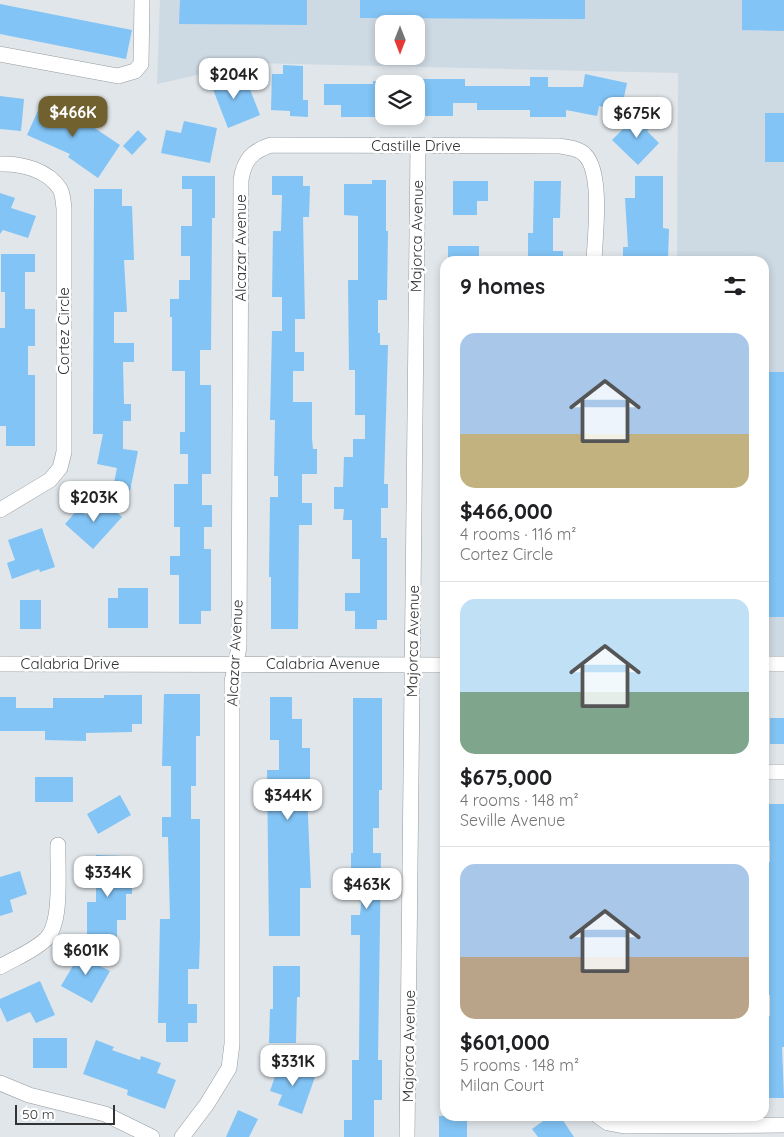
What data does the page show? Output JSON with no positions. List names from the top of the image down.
{
  "streets": {
    "street": [
      "Castille Drive",
      "Majorca Avenue",
      "Alcazar Avenue",
      "Cortez Circle",
      "Calabria Drive",
      "Calabria Avenue"
    ]
  },
  "crossings": [
    ["Castille Drive", "Majorca Avenue"],
    ["Castille Drive", "Alcazar Avenue"],
    ["Majorca Avenue", "Calabria Avenue"],
    ["Alcazar Avenue", "Calabria Avenue"],
    ["Calabria Drive", "Calabria Avenue"]
  ],
  "scale_bar": "50 m",
  "north": "bottom",
  "page": {
    "price": [
      "$204K",
      "$466K",
      "$675K",
      "$203K",
      "$344K",
      "$334K",
      "$463K",
      "$601K",
      "$331K"
    ],
    "heading": "9 homes",
    "list": [
      {
        "name": "$466,000",
        "note": "4 rooms · 116 m² · Cortez Circle"
      },
      {
        "name": "$675,000",
        "note": "4 rooms · 148 m² · Seville Avenue"
      },
      {
        "name": "$601,000",
        "note": "5 rooms · 148 m² · Milan Court"
      }
    ],
    "scale": "50 m"
  }
}
